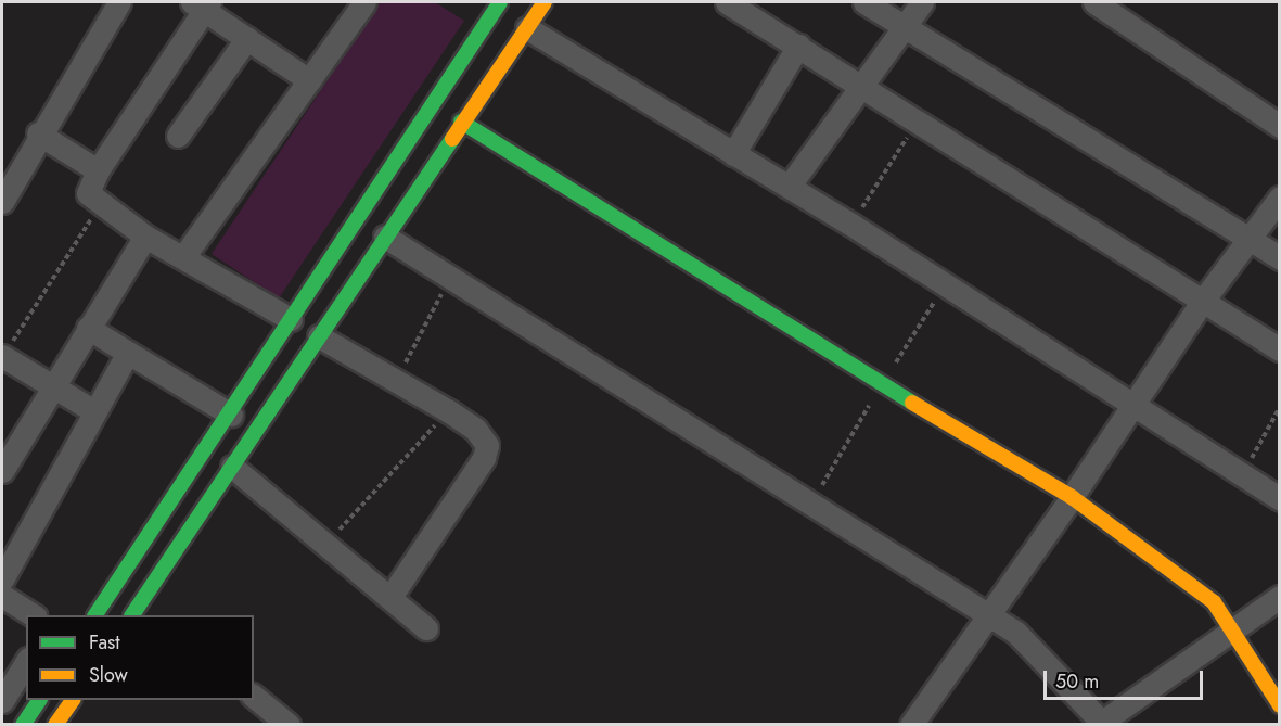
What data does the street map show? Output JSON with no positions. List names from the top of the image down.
{
  "legend": ["Fast", "Slow"],
  "scale_bar": "50 m"
}
